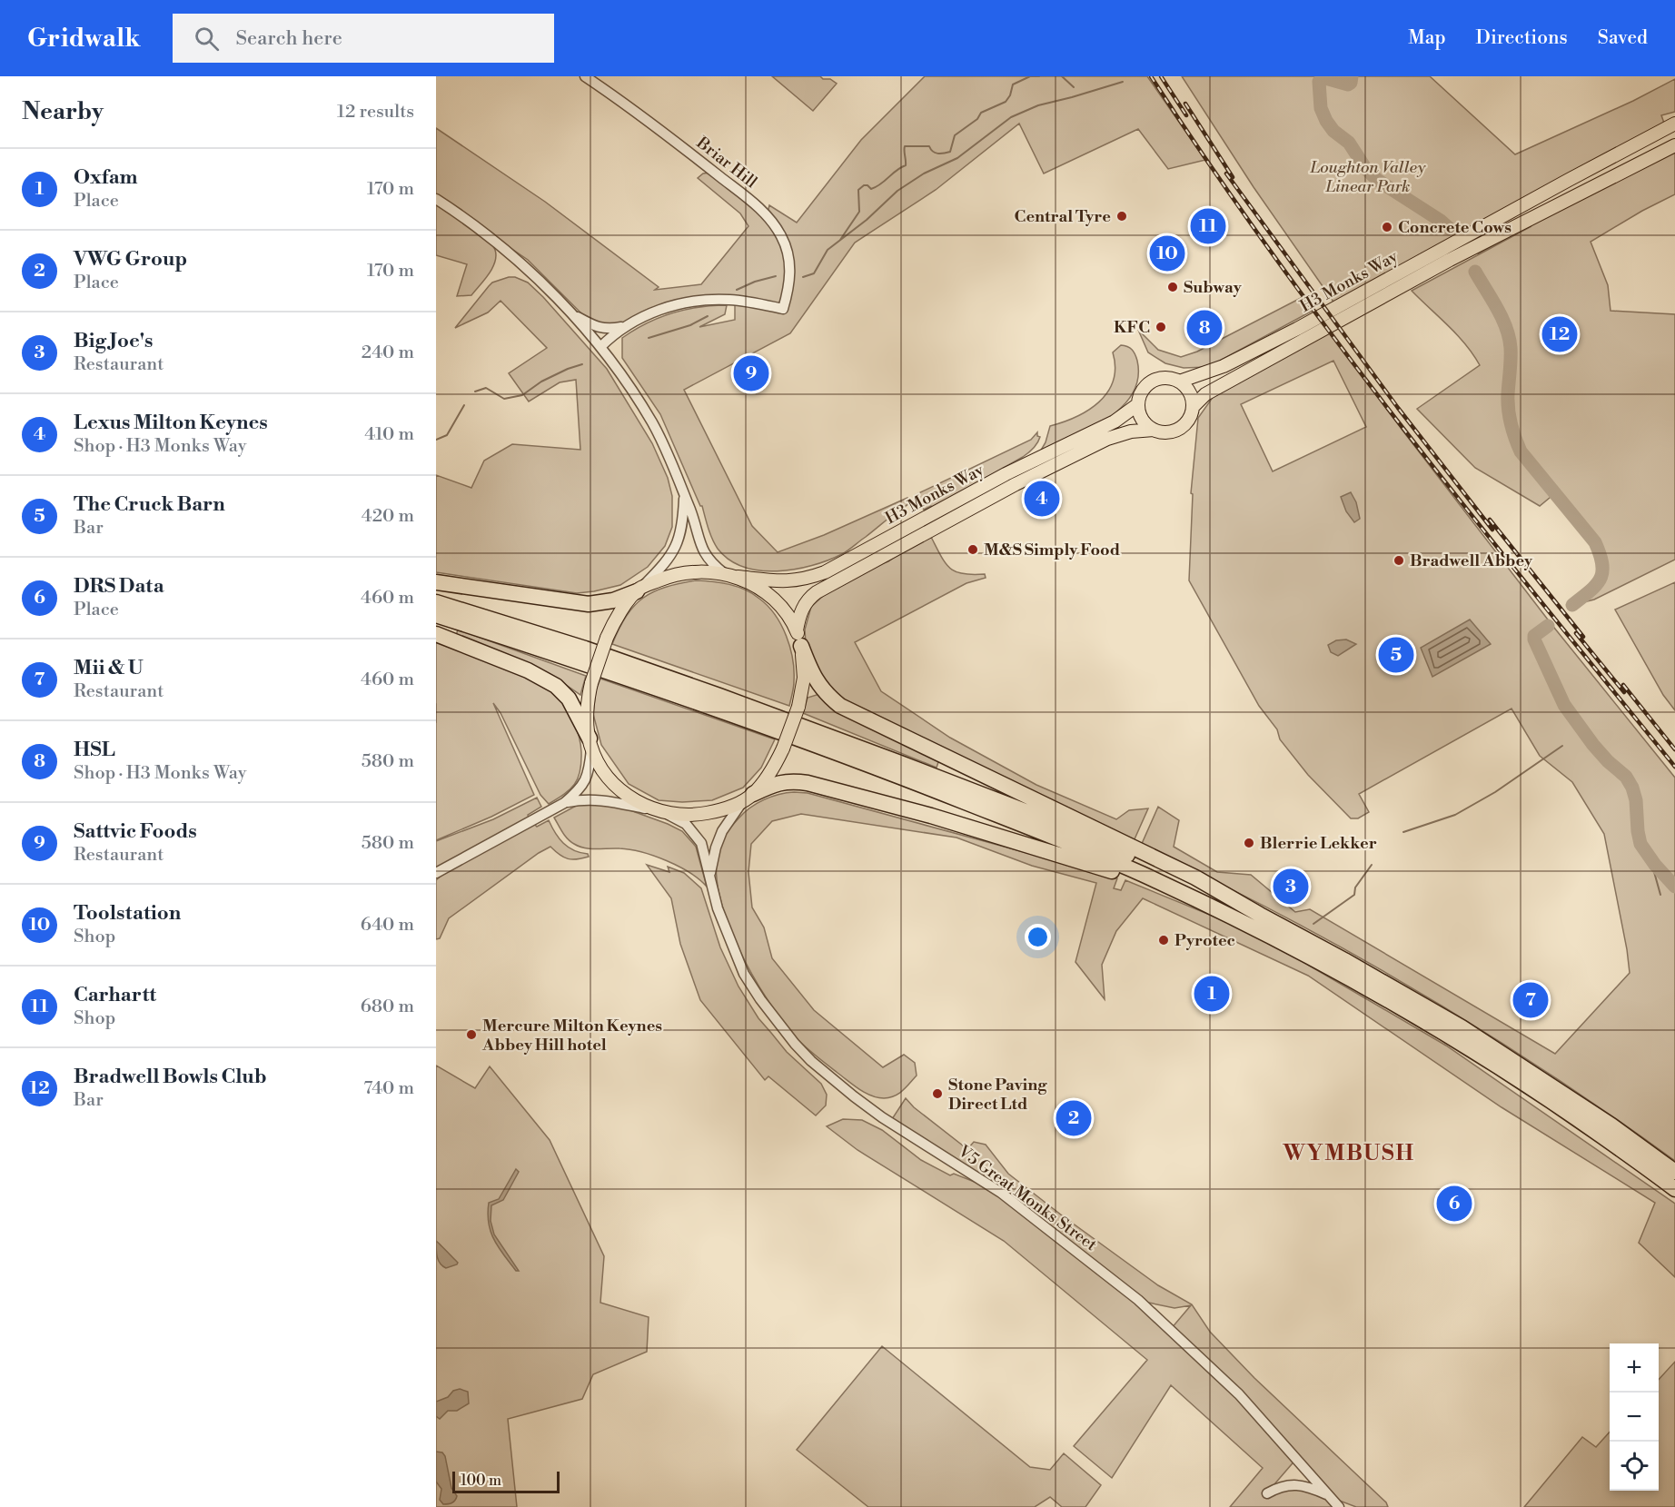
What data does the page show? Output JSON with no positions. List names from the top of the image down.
{
  "streets": {
    "main road": ["H3 Monks Way"],
    "street": ["Briar Hill", "V5 Great Monks Street"]
  },
  "districts": ["WYMBUSH"],
  "parks": ["Loughton Valley Linear Park"],
  "places": [
    "Central Tyre",
    "Concrete Cows",
    "Subway",
    "KFC",
    "M&S Simply Food",
    "Bradwell Abbey",
    "Blerrie Lekker",
    "Pyrotec",
    "Mercure Milton Keynes Abbey Hill hotel",
    "Stone Paving Direct Ltd"
  ],
  "scale_bar": "100 m",
  "page": {
    "header": "Gridwalk",
    "search": "Search here",
    "nav": ["Map", "Directions", "Saved"],
    "heading": ["Nearby", "12 results"],
    "list": [
      {
        "mark": "1",
        "name": "Oxfam",
        "note": "Place",
        "value": "170 m"
      },
      {
        "mark": "2",
        "name": "VWG Group",
        "note": "Place",
        "value": "170 m"
      },
      {
        "mark": "3",
        "name": "Big Joe's",
        "note": "Restaurant",
        "value": "240 m"
      },
      {
        "mark": "4",
        "name": "Lexus Milton Keynes",
        "note": "Shop · H3 Monks Way",
        "value": "410 m"
      },
      {
        "mark": "5",
        "name": "The Cruck Barn",
        "note": "Bar",
        "value": "420 m"
      },
      {
        "mark": "6",
        "name": "DRS Data",
        "note": "Place",
        "value": "460 m"
      },
      {
        "mark": "7",
        "name": "Mii & U",
        "note": "Restaurant",
        "value": "460 m"
      },
      {
        "mark": "8",
        "name": "HSL",
        "note": "Shop · H3 Monks Way",
        "value": "580 m"
      },
      {
        "mark": "9",
        "name": "Sattvic Foods",
        "note": "Restaurant",
        "value": "580 m"
      },
      {
        "mark": "10",
        "name": "Toolstation",
        "note": "Shop",
        "value": "640 m"
      },
      {
        "mark": "11",
        "name": "Carhartt",
        "note": "Shop",
        "value": "680 m"
      },
      {
        "mark": "12",
        "name": "Bradwell Bowls Club",
        "note": "Bar",
        "value": "740 m"
      }
    ],
    "pins": [
      "11",
      "10",
      "8",
      "12",
      "9",
      "4",
      "5",
      "3",
      "1",
      "7",
      "2",
      "6"
    ],
    "map_buttons": ["+", "−"],
    "scale": "100 m"
  }
}
